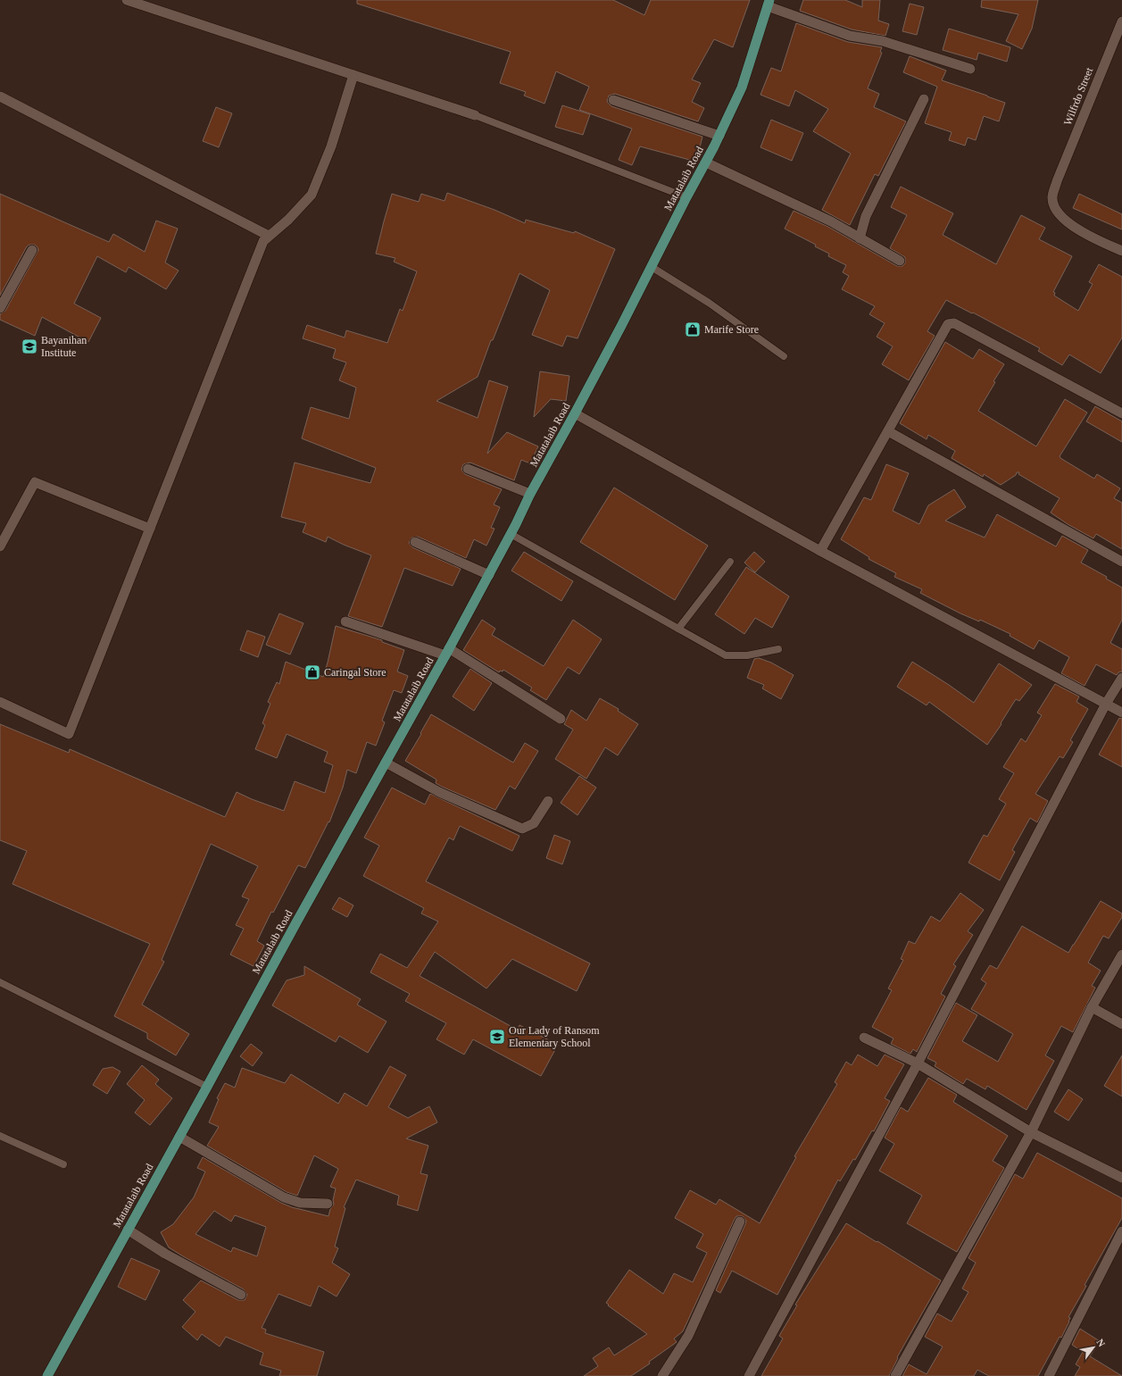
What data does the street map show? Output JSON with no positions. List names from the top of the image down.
{
  "streets": {
    "main road": ["Matatalaib Road"],
    "street": ["Wilfrdo Street"]
  },
  "places": {
    "shop": ["Marife Store", "Caringal Store"],
    "school or university": ["Bayanihan Institute", "Our Lady of Ransom Elementary School"]
  },
  "north": "top right"
}
